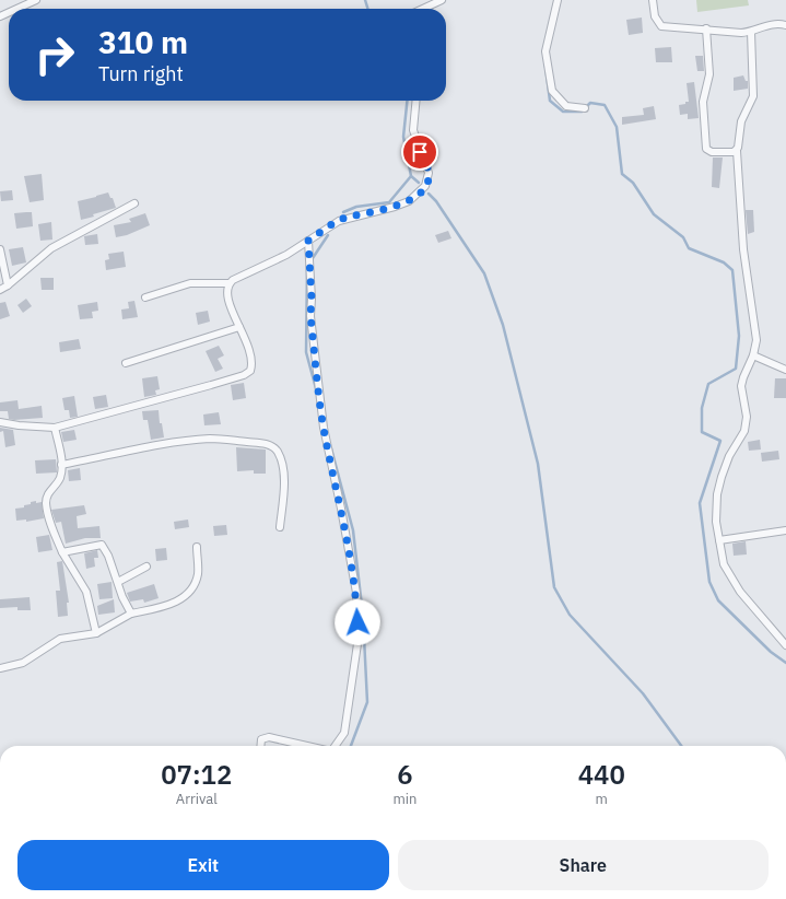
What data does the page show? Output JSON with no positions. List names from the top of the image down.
{
  "page": {
    "turn": ["310 m", "Turn right"],
    "eta": [
      "07:12",
      "Arrival",
      "6",
      "min",
      "440",
      "m"
    ],
    "buttons": ["Exit", "Share"]
  }
}
